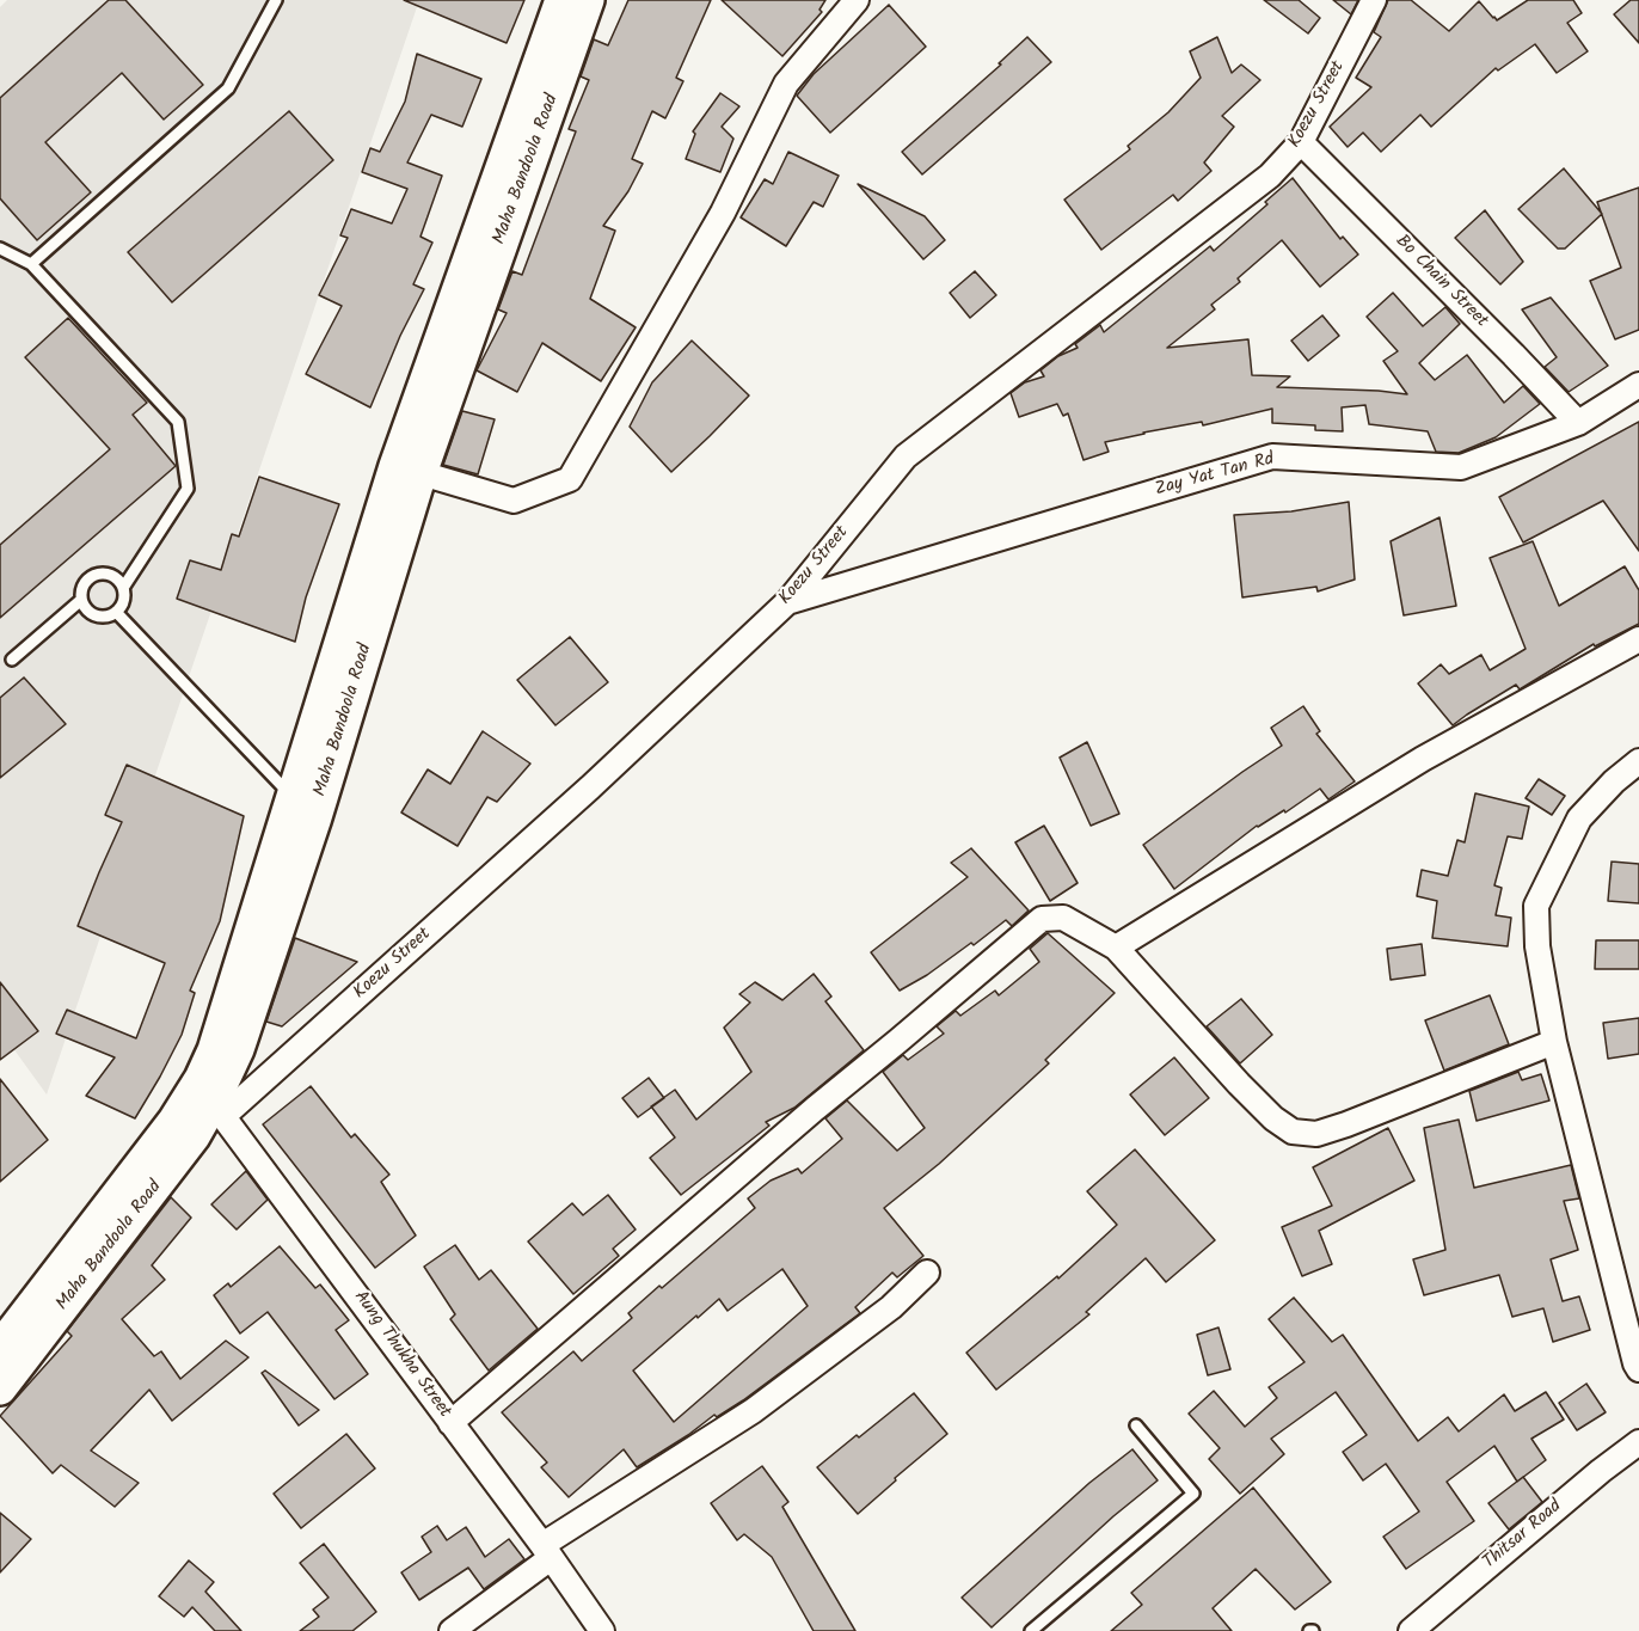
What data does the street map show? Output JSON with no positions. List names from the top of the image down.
{
  "streets": {
    "main road": ["Maha Bandoola Road"],
    "street": [
      "Koezu Street",
      "Bo Chain Street",
      "Zay Yat Tan Rd",
      "Aung Thukha Street",
      "Thitsar Road"
    ]
  },
  "crossings": [
    ["Koezu Street", "Maha Bandoola Road"],
    ["Koezu Street", "Bo Chain Street"],
    ["Koezu Street", "Zay Yat Tan Rd"],
    ["Koezu Street", "Aung Thukha Street"],
    ["Maha Bandoola Road", "Aung Thukha Street"],
    ["Bo Chain Street", "Zay Yat Tan Rd"]
  ]
}
